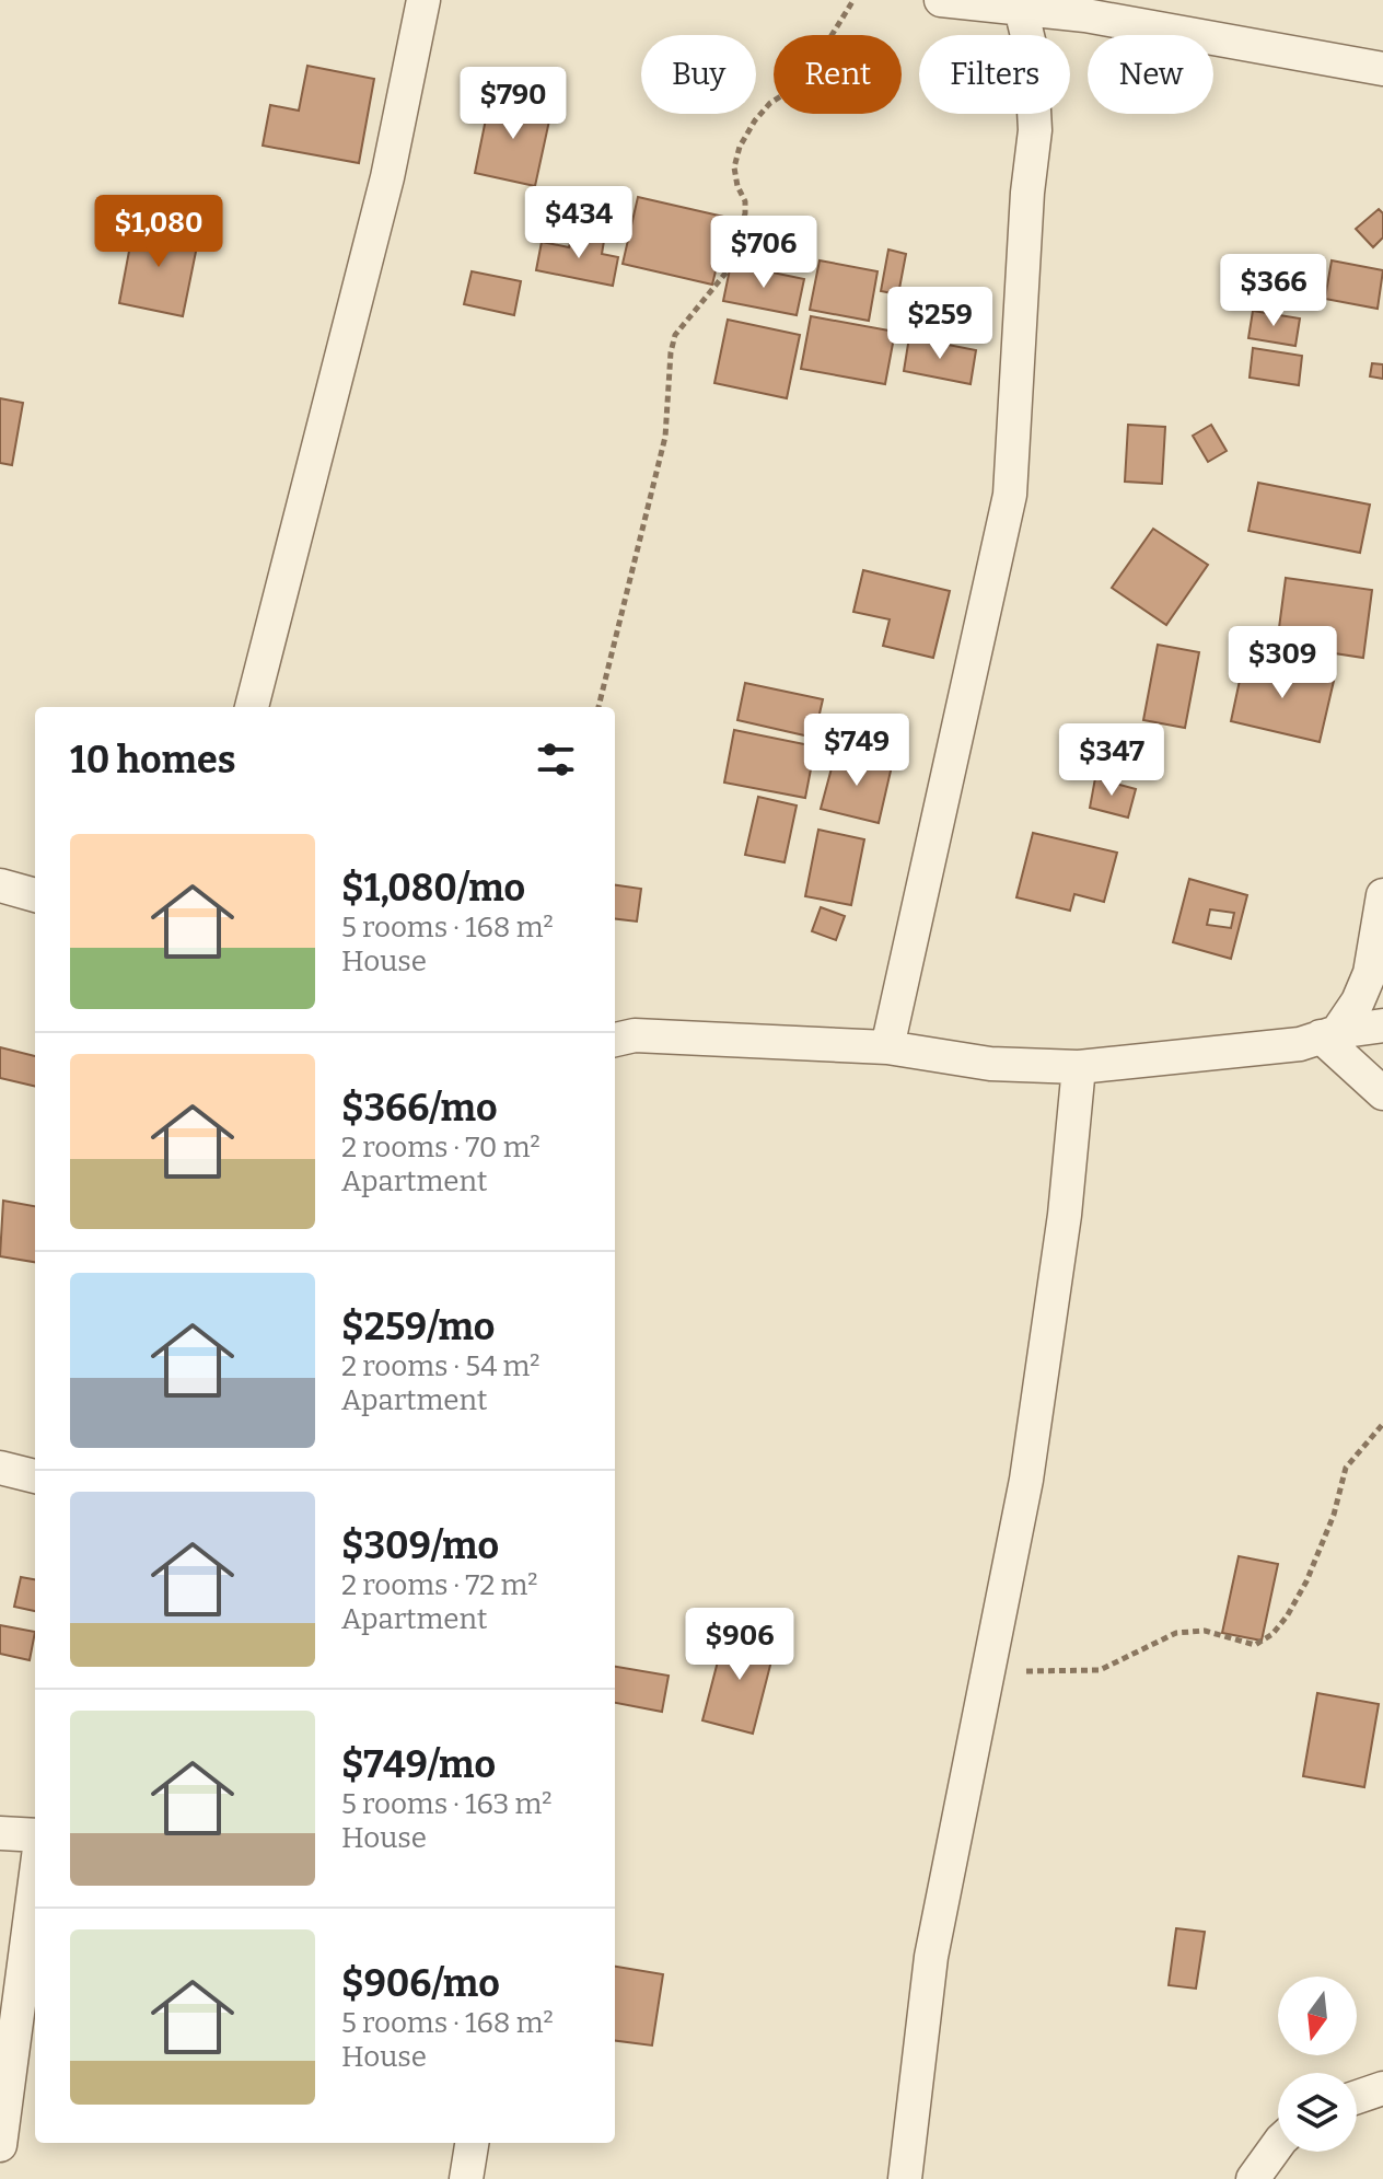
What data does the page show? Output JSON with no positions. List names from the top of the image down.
{
  "north": "bottom",
  "page": {
    "chip": [
      "Buy",
      "Rent",
      "Filters",
      "New"
    ],
    "price": [
      "$790",
      "$434",
      "$1,080",
      "$706",
      "$366",
      "$259",
      "$309",
      "$749",
      "$347",
      "$906"
    ],
    "heading": "10 homes",
    "list": [
      {
        "name": "$1,080/mo",
        "note": "5 rooms · 168 m² · House"
      },
      {
        "name": "$366/mo",
        "note": "2 rooms · 70 m² · Apartment"
      },
      {
        "name": "$259/mo",
        "note": "2 rooms · 54 m² · Apartment"
      },
      {
        "name": "$309/mo",
        "note": "2 rooms · 72 m² · Apartment"
      },
      {
        "name": "$749/mo",
        "note": "5 rooms · 163 m² · House"
      },
      {
        "name": "$906/mo",
        "note": "5 rooms · 168 m² · House"
      }
    ]
  }
}
